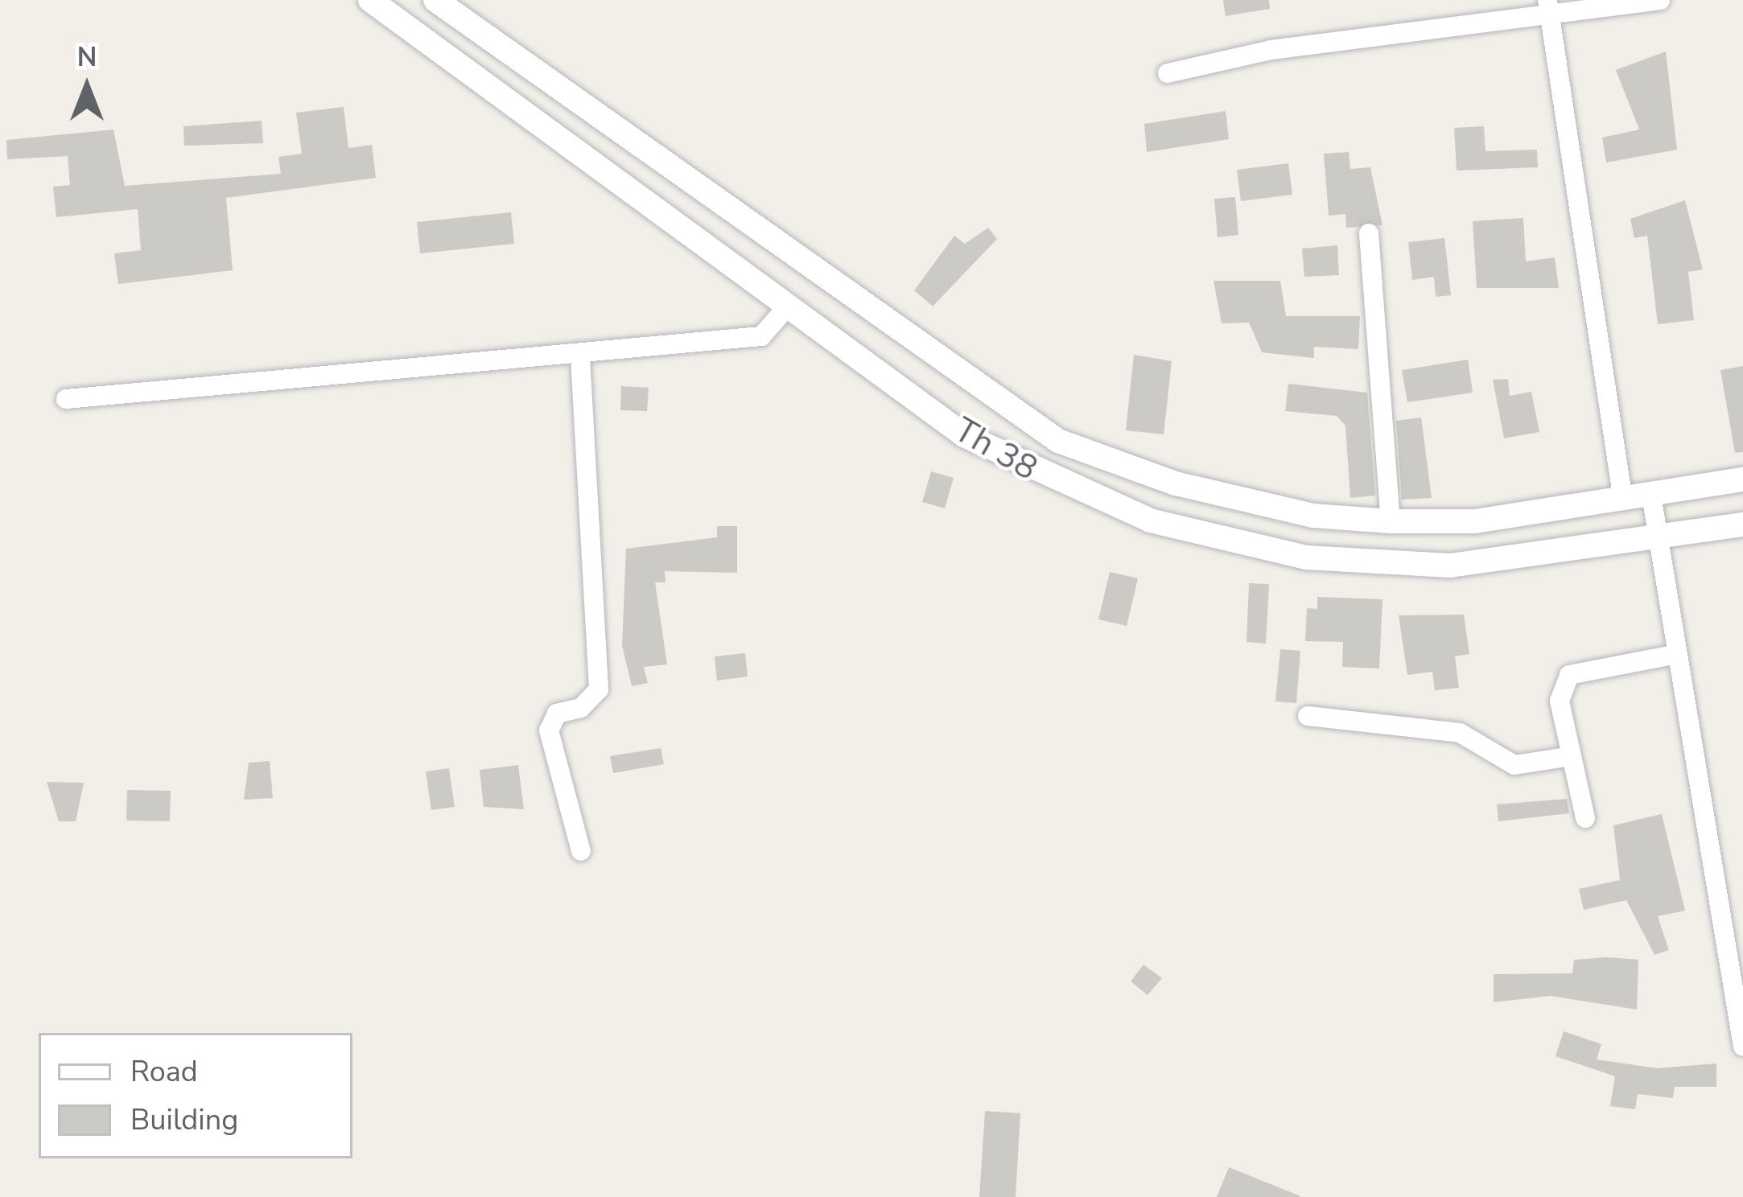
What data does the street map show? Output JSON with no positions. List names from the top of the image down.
{
  "streets": {
    "street": ["Th 38"]
  },
  "legend": ["Road", "Building"],
  "north": "top"
}
